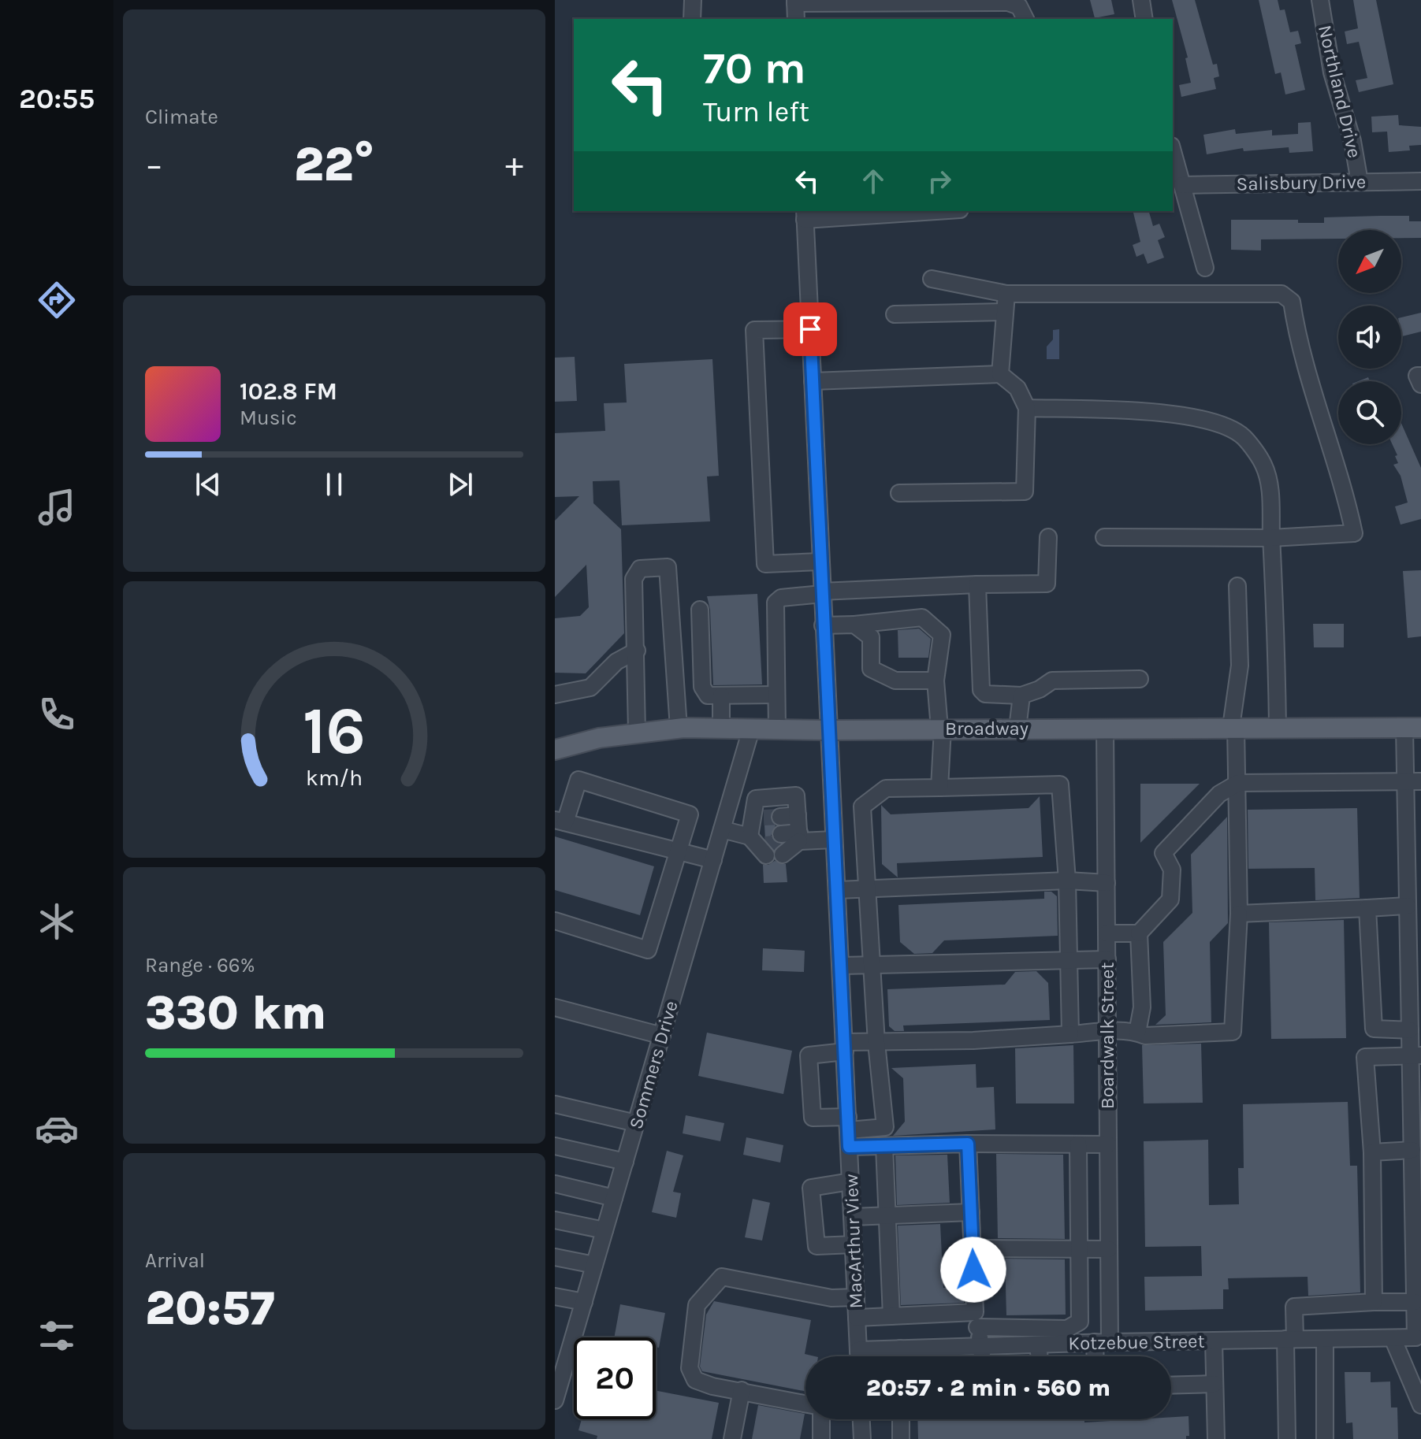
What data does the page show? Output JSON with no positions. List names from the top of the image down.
{
  "streets": {
    "main road": ["Broadway"],
    "street": [
      "Northland Drive",
      "Salisbury Drive",
      "Boardwalk Street",
      "Sommers Drive",
      "MacArthur View",
      "Kotzebue Street"
    ]
  },
  "crossings": [
    ["Northland Drive", "Salisbury Drive"],
    ["Broadway", "Boardwalk Street"],
    ["Broadway", "Sommers Drive"],
    ["Broadway", "MacArthur View"],
    ["Boardwalk Street", "Kotzebue Street"],
    ["MacArthur View", "Kotzebue Street"]
  ],
  "north": "bottom left",
  "page": {
    "tabs": "20:55",
    "tile": [
      "Climate",
      ["Range · 66%", "330 km"],
      ["Arrival", "20:57"]
    ],
    "turn": ["70 m", "Turn left"],
    "heat": ["−", "22°", "+"],
    "song": ["102.8 FM", "Music"],
    "limit": "20",
    "trip": "20:57 · 2 min · 560 m",
    "gauge": ["16", "km/h"]
  }
}
